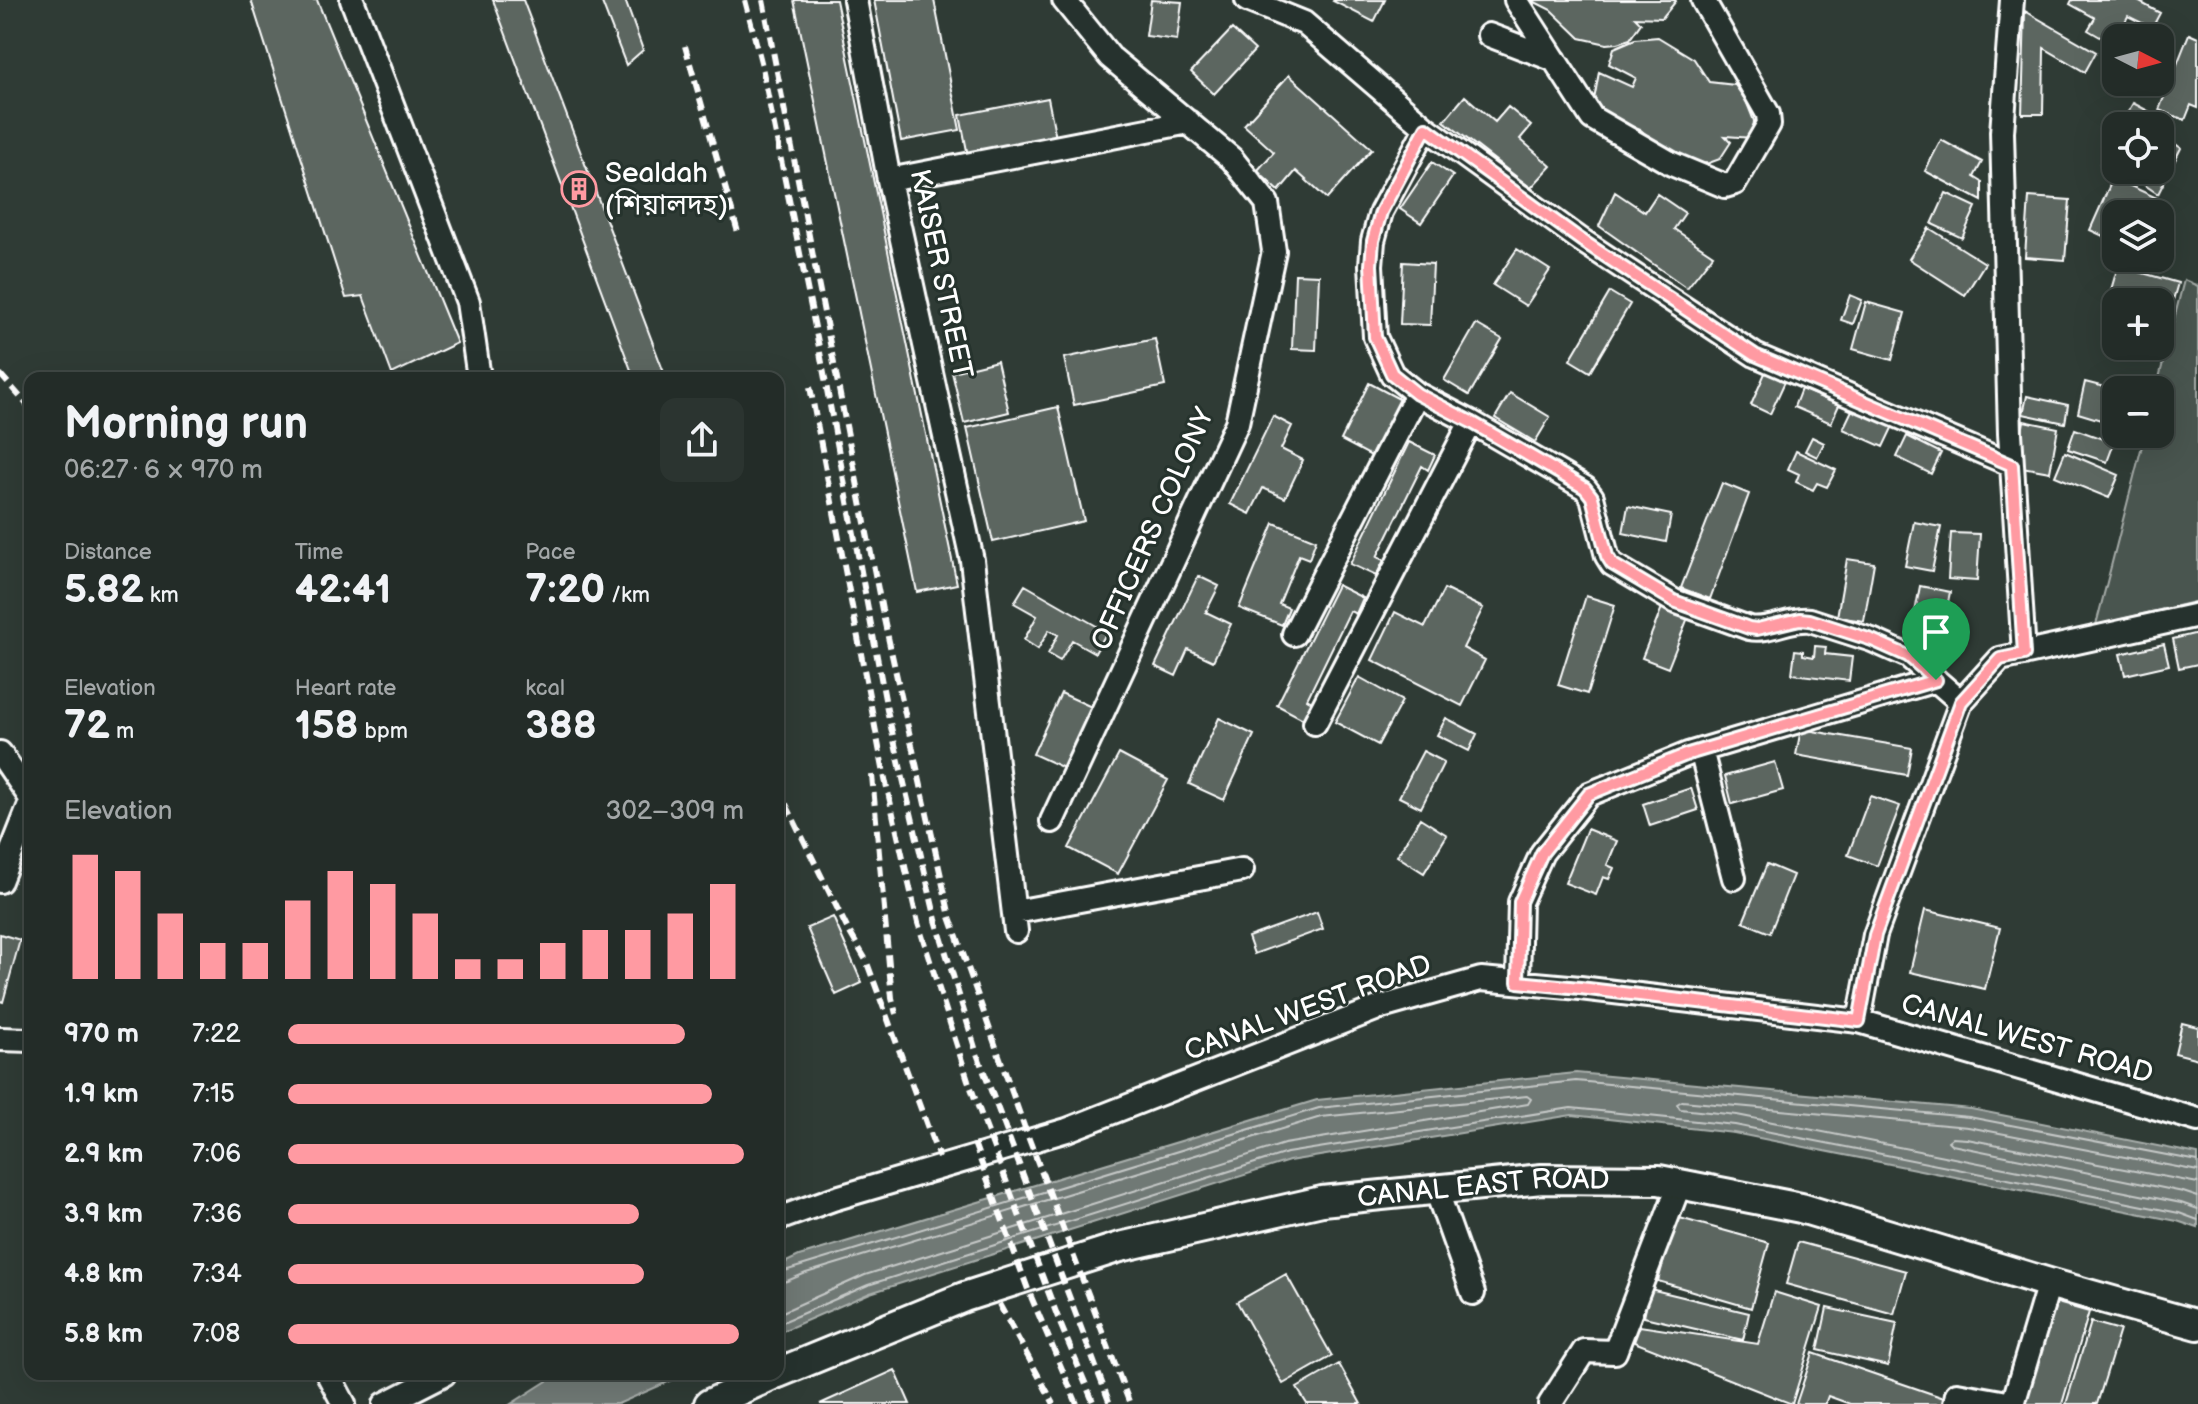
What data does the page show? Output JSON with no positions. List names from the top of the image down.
{
  "streets": {
    "main road": ["CANAL EAST ROAD"],
    "street": ["KAISER STREET", "OFFICERS COLONY", "CANAL WEST ROAD"]
  },
  "places": {
    "building": ["Sealdah (শিয়ালদহ)"]
  },
  "north": "right",
  "page": {
    "map_buttons": ["+", "−"],
    "heading": ["Morning run", "06:27 · 6 × 970 m"],
    "stats": [
      ["Distance", "5.82 km"],
      ["Time", "42:41"],
      ["Pace", "7:20 /km"],
      ["Elevation", "72 m"],
      ["Heart rate", "158 bpm"],
      ["kcal", "388"]
    ],
    "chart": ["Elevation", "302–309 m"],
    "list": [
      {
        "name": "970 m",
        "note": "7:22"
      },
      {
        "name": "1.9 km",
        "note": "7:15"
      },
      {
        "name": "2.9 km",
        "note": "7:06"
      },
      {
        "name": "3.9 km",
        "note": "7:36"
      },
      {
        "name": "4.8 km",
        "note": "7:34"
      },
      {
        "name": "5.8 km",
        "note": "7:08"
      }
    ]
  }
}
